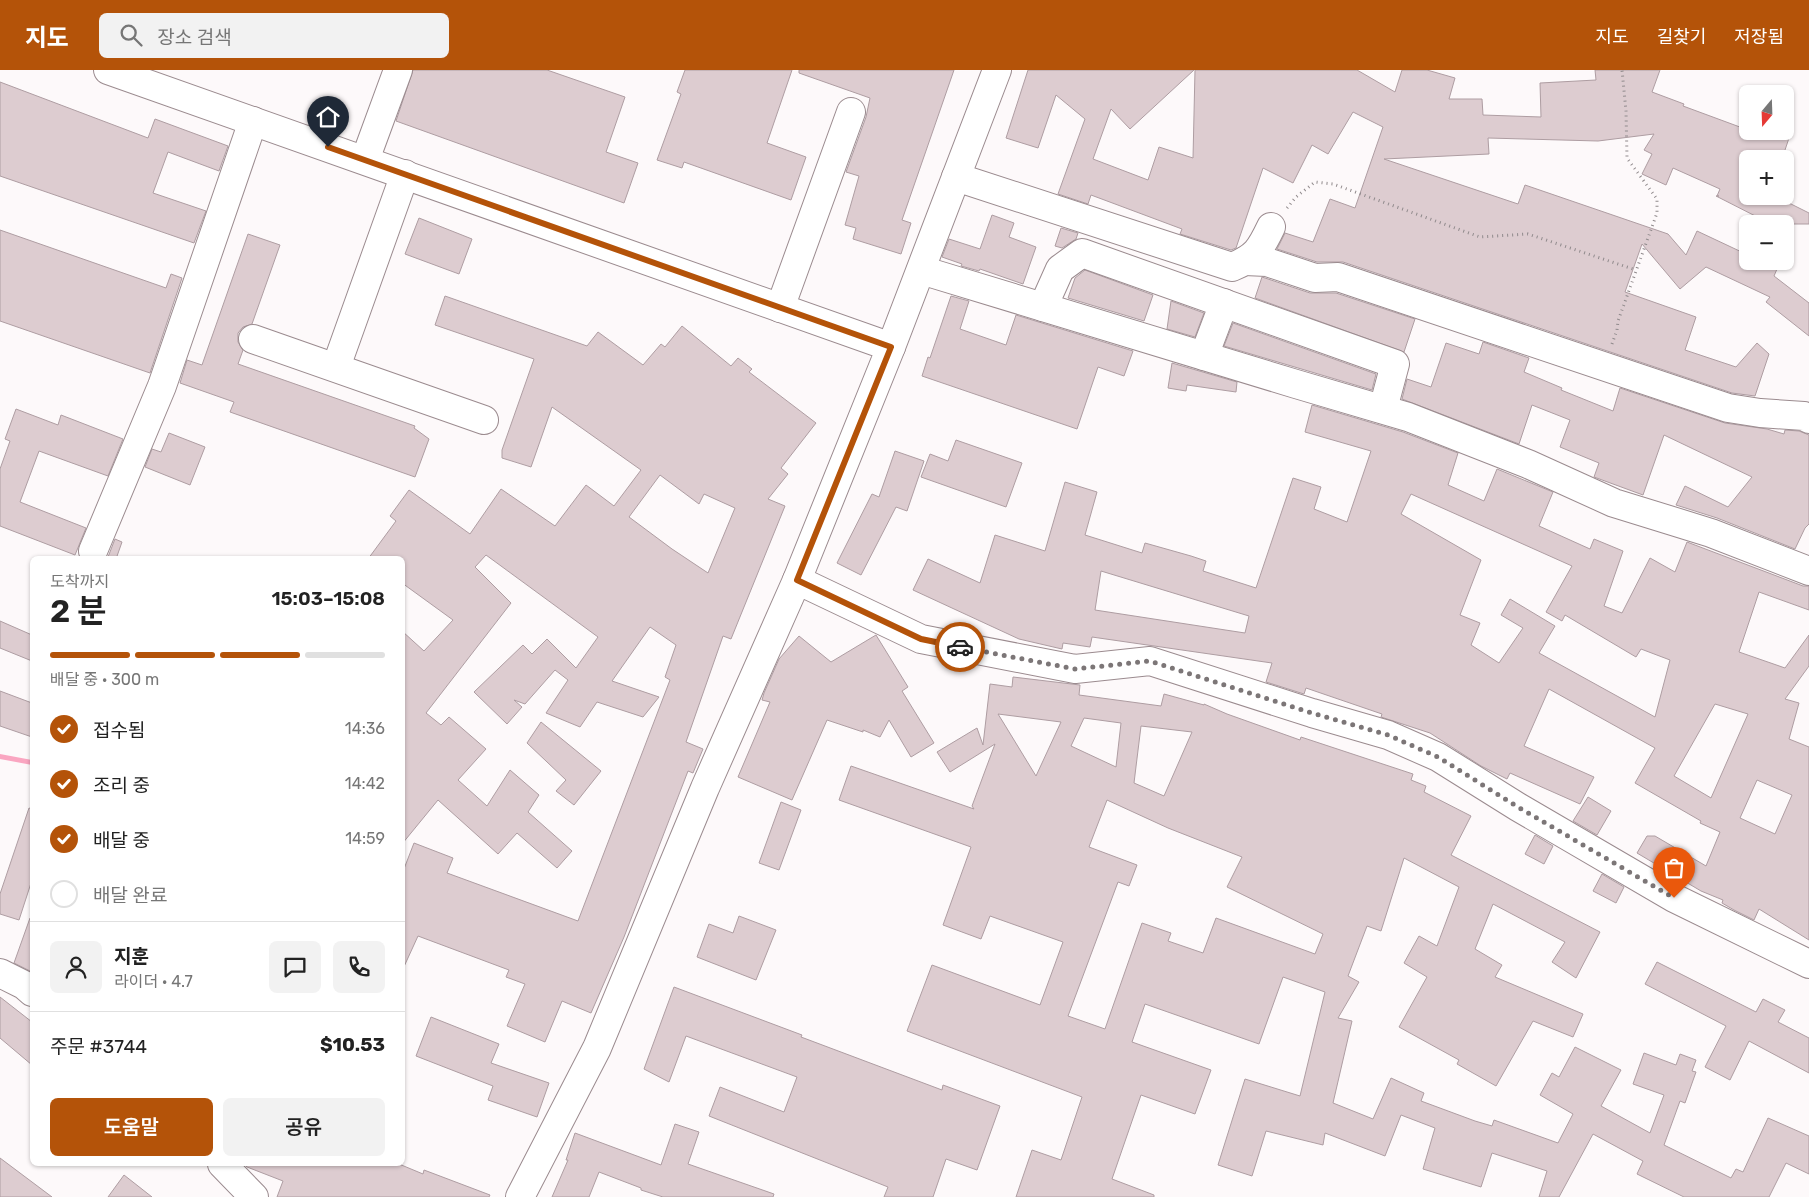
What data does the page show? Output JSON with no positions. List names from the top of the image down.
{
  "north": "bottom",
  "page": {
    "header": "지도",
    "search": "장소 검색",
    "nav": ["지도", "길찾기", "저장됨"],
    "map_buttons": ["+", "−"],
    "heading": ["2 분", "도착까지", "15:03–15:08"],
    "panel": [
      "지훈",
      "라이더 · 4.7",
      "주문 #3744",
      "$10.53"
    ],
    "bar": "배달 중 · 300 m",
    "list": [
      ["접수됨", "14:36"],
      ["조리 중", "14:42"],
      ["배달 중", "14:59"],
      "배달 완료"
    ],
    "buttons": ["도움말", "공유"]
  }
}
